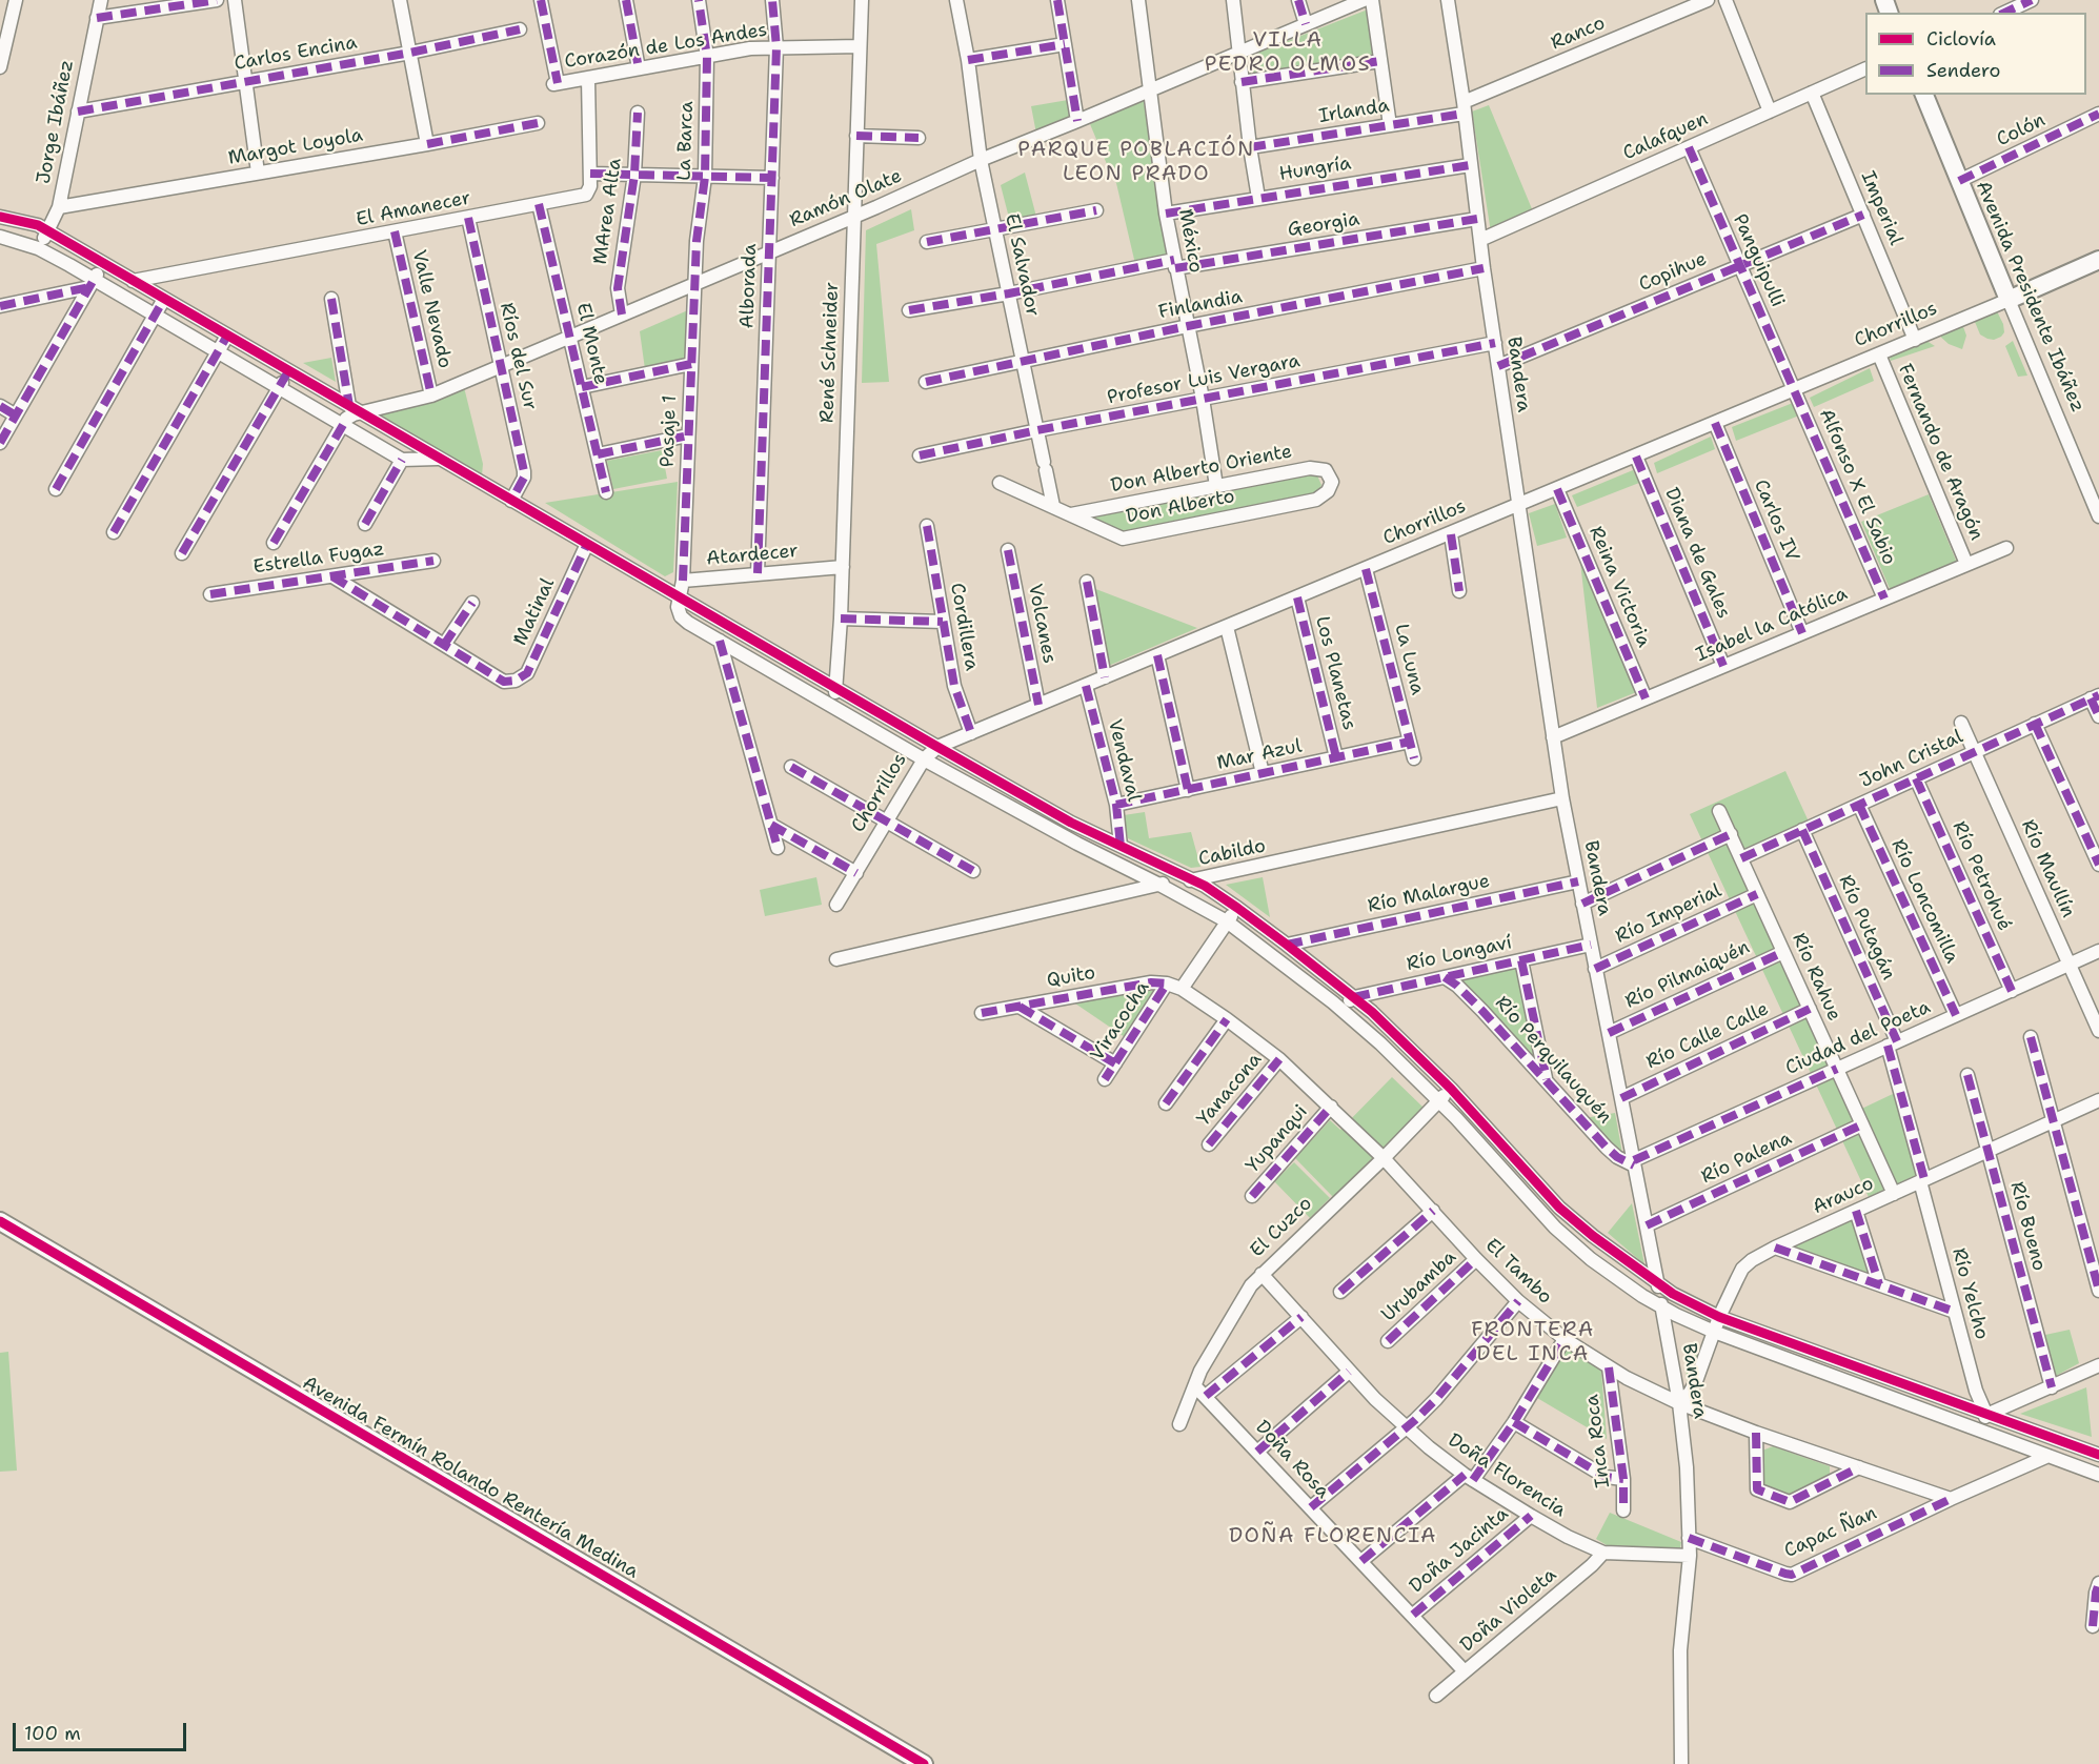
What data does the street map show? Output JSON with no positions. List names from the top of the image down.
{
  "streets": {
    "main road": ["Avenida Presidente Ibáñez", "Chorrillos", "Avenida Fermín Rolando Rentería Medina"],
    "street": [
      "Ranco",
      "Corazón de Los Andes",
      "Carlos Encina",
      "Irlanda",
      "Jorge Ibáñez",
      "Colón",
      "Calafquen",
      "La Barca",
      "Margot Loyola",
      "Hungría",
      "Ramón Olate",
      "Imperial",
      "El Amanecer",
      "MArea Alta",
      "Georgia",
      "México",
      "Panguipulli",
      "El Salvador",
      "Copihue",
      "Alborada",
      "Finlandia",
      "Valle Nevado",
      "El Monte",
      "René Schneider",
      "Ríos del Sur",
      "Bandera",
      "Profesor Luis Vergara",
      "Pasaje 1",
      "Fernando de Aragón",
      "Don Alberto Oriente",
      "Alfonso X El Sabio",
      "Don Alberto",
      "Carlos IV",
      "Diana de Gales",
      "Atardecer",
      "Estrella Fugaz",
      "Reina Victoria",
      "Matinal",
      "Volcanes",
      "Isabel la Católica",
      "Cordillera",
      "La Luna",
      "Los Planetas",
      "Mar Azul",
      "John Cristal",
      "Vendaval",
      "Cabildo",
      "Río Maullín",
      "Río Petrohué",
      "Río Malargue",
      "Río Loncomilla",
      "Río Imperial",
      "Río Putagán",
      "Río Longaví",
      "Río Pilmaiquén",
      "Quito",
      "Río Rahue",
      "Viracocha",
      "Río Calle Calle",
      "Ciudad del Poeta",
      "Río Perquilauquén",
      "Yanacona",
      "Yupanqui",
      "Río Palena",
      "Arauco",
      "Río Bueno",
      "El Cuzco",
      "El Tambo",
      "Urubamba",
      "Río Yelcho",
      "Inca Roca",
      "Doña Rosa",
      "Doña Florencia",
      "Capac Ñan",
      "Doña Jacinta",
      "Doña Violeta"
    ]
  },
  "crossings": [
    ["Ranco", "Irlanda"],
    ["Ranco", "Bandera"],
    ["Corazón de Los Andes", "La Barca"],
    ["Corazón de Los Andes", "Alborada"],
    ["Corazón de Los Andes", "René Schneider"],
    ["Carlos Encina", "Jorge Ibáñez"],
    ["Irlanda", "Bandera"],
    ["Jorge Ibáñez", "Margot Loyola"],
    ["Colón", "Avenida Presidente Ibáñez"],
    ["Calafquen", "Imperial"],
    ["Calafquen", "Panguipulli"],
    ["Calafquen", "Bandera"],
    ["La Barca", "Ramón Olate"],
    ["La Barca", "Pasaje 1"],
    ["Hungría", "México"],
    ["Hungría", "Bandera"],
    ["Ramón Olate", "MArea Alta"],
    ["Ramón Olate", "México"],
    ["Ramón Olate", "El Salvador"],
    ["Ramón Olate", "Alborada"],
    ["Ramón Olate", "Valle Nevado"],
    ["Ramón Olate", "El Monte"],
    ["Ramón Olate", "René Schneider"],
    ["Ramón Olate", "Ríos del Sur"],
    ["Ramón Olate", "Pasaje 1"],
    ["Imperial", "Copihue"],
    ["Imperial", "Chorrillos"],
    ["El Amanecer", "Valle Nevado"],
    ["El Amanecer", "El Monte"],
    ["El Amanecer", "Ríos del Sur"],
    ["Georgia", "México"],
    ["Georgia", "El Salvador"],
    ["Georgia", "Bandera"],
    ["México", "Finlandia"],
    ["México", "Profesor Luis Vergara"],
    ["México", "Don Alberto Oriente"],
    ["Panguipulli", "Copihue"],
    ["Panguipulli", "Chorrillos"],
    ["Panguipulli", "Alfonso X El Sabio"],
    ["El Salvador", "Finlandia"],
    ["El Salvador", "Profesor Luis Vergara"],
    ["El Salvador", "Don Alberto"],
    ["Copihue", "Bandera"],
    ["Alborada", "Atardecer"],
    ["Avenida Presidente Ibáñez", "Chorrillos"],
    ["Finlandia", "Bandera"],
    ["Chorrillos", "Bandera"],
    ["Chorrillos", "Fernando de Aragón"],
    ["Chorrillos", "Alfonso X El Sabio"],
    ["Chorrillos", "Carlos IV"],
    ["Chorrillos", "Diana de Gales"],
    ["Chorrillos", "Reina Victoria"],
    ["Chorrillos", "Volcanes"],
    ["Chorrillos", "Cordillera"],
    ["Chorrillos", "La Luna"],
    ["Chorrillos", "Los Planetas"],
    ["Chorrillos", "Vendaval"],
    ["René Schneider", "Atardecer"],
    ["Bandera", "Profesor Luis Vergara"],
    ["Bandera", "Isabel la Católica"],
    ["Bandera", "Cabildo"],
    ["Bandera", "Río Malargue"],
    ["Bandera", "Río Imperial"],
    ["Bandera", "Río Longaví"],
    ["Bandera", "Río Pilmaiquén"],
    ["Bandera", "Río Calle Calle"],
    ["Bandera", "Ciudad del Poeta"],
    ["Bandera", "Río Perquilauquén"],
    ["Bandera", "Río Palena"],
    ["Bandera", "Arauco"],
    ["Bandera", "El Tambo"],
    ["Bandera", "Doña Florencia"],
    ["Bandera", "Capac Ñan"],
    ["Pasaje 1", "Atardecer"],
    ["Fernando de Aragón", "Isabel la Católica"],
    ["Don Alberto Oriente", "Don Alberto"],
    ["Alfonso X El Sabio", "Isabel la Católica"],
    ["Carlos IV", "Isabel la Católica"],
    ["Diana de Gales", "Isabel la Católica"],
    ["Reina Victoria", "Isabel la Católica"],
    ["La Luna", "Mar Azul"],
    ["Los Planetas", "Mar Azul"],
    ["Mar Azul", "Vendaval"],
    ["John Cristal", "Río Maullín"],
    ["John Cristal", "Río Petrohué"],
    ["John Cristal", "Río Loncomilla"],
    ["John Cristal", "Río Putagán"],
    ["John Cristal", "Río Rahue"],
    ["Río Maullín", "Ciudad del Poeta"],
    ["Río Petrohué", "Ciudad del Poeta"],
    ["Río Loncomilla", "Ciudad del Poeta"],
    ["Río Imperial", "Río Rahue"],
    ["Río Putagán", "Ciudad del Poeta"],
    ["Río Putagán", "Río Yelcho"],
    ["Río Longaví", "Río Perquilauquén"],
    ["Río Pilmaiquén", "Río Rahue"],
    ["Quito", "Viracocha"],
    ["Quito", "El Tambo"],
    ["Río Rahue", "Río Calle Calle"],
    ["Río Rahue", "Ciudad del Poeta"],
    ["Río Rahue", "Río Palena"],
    ["Río Rahue", "Arauco"],
    ["Viracocha", "El Tambo"],
    ["Ciudad del Poeta", "Río Perquilauquén"],
    ["Ciudad del Poeta", "Río Yelcho"],
    ["Yanacona", "El Tambo"],
    ["Yupanqui", "El Tambo"],
    ["Arauco", "Río Bueno"],
    ["Arauco", "El Tambo"],
    ["Arauco", "Río Yelcho"],
    ["El Cuzco", "El Tambo"],
    ["El Cuzco", "Doña Rosa"],
    ["El Cuzco", "Doña Florencia"],
    ["El Tambo", "Urubamba"],
    ["El Tambo", "Inca Roca"],
    ["El Tambo", "Capac Ñan"],
    ["Doña Rosa", "Doña Jacinta"],
    ["Doña Rosa", "Doña Violeta"],
    ["Doña Florencia", "Doña Jacinta"],
    ["Doña Florencia", "Doña Violeta"]
  ],
  "districts": [
    "VILLA PEDRO OLMOS",
    "PARQUE POBLACIÓN LEON PRADO",
    "FRONTERA DEL INCA",
    "DOÑA FLORENCIA"
  ],
  "legend": ["Ciclovía", "Sendero"],
  "scale_bar": "100 m"
}
